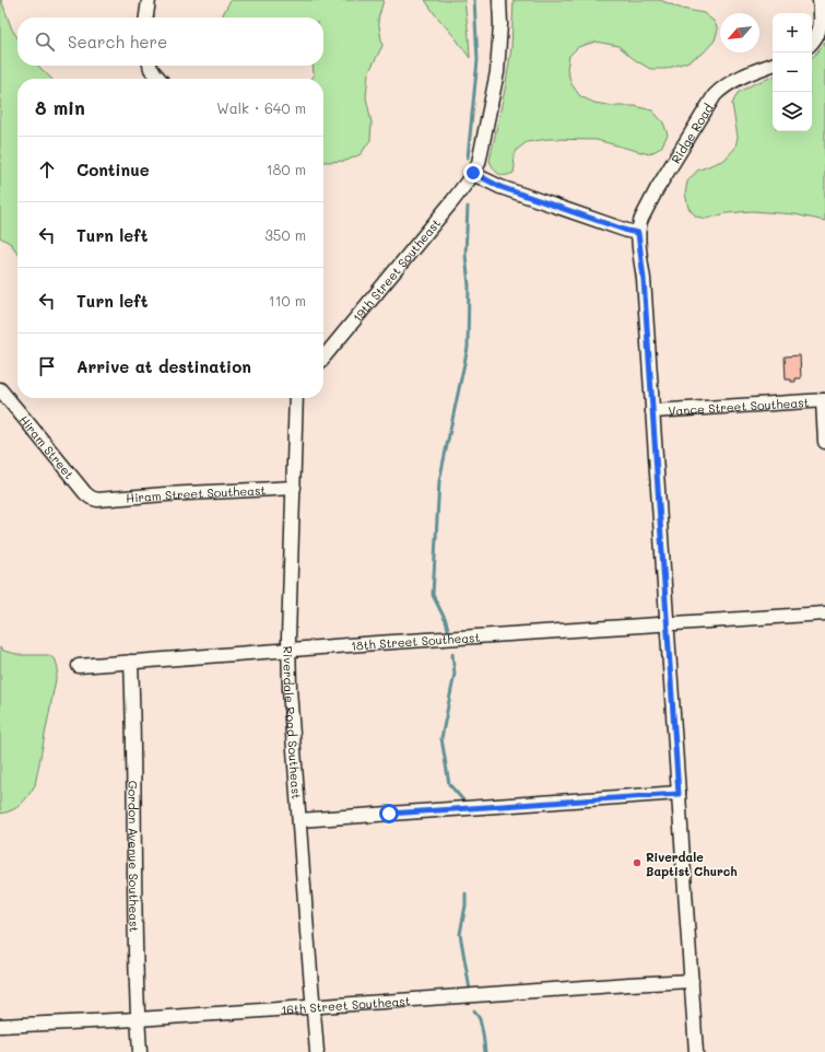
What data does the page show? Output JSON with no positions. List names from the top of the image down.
{
  "streets": {
    "street": [
      "Ridge Road",
      "19th Street Southeast",
      "Vance Street Southeast",
      "Hiram Street",
      "Hiram Street Southeast",
      "18th Street Southeast",
      "Riverdale Road Southeast",
      "Gordon Avenue Southeast",
      "16th Street Southeast"
    ]
  },
  "crossings": [
    ["Hiram Street", "Hiram Street Southeast"],
    ["Hiram Street Southeast", "Riverdale Road Southeast"],
    ["18th Street Southeast", "Riverdale Road Southeast"],
    ["18th Street Southeast", "Gordon Avenue Southeast"],
    ["Riverdale Road Southeast", "16th Street Southeast"],
    ["Gordon Avenue Southeast", "16th Street Southeast"]
  ],
  "places": ["Riverdale Baptist Church"],
  "north": "bottom left",
  "page": {
    "map_buttons": ["+", "−"],
    "search": "Search here",
    "heading": ["8 min", "Walk · 640 m"],
    "list": [
      ["Continue", "180 m"],
      ["Turn left", "350 m"],
      ["Turn left", "110 m"],
      "Arrive at destination"
    ]
  }
}
